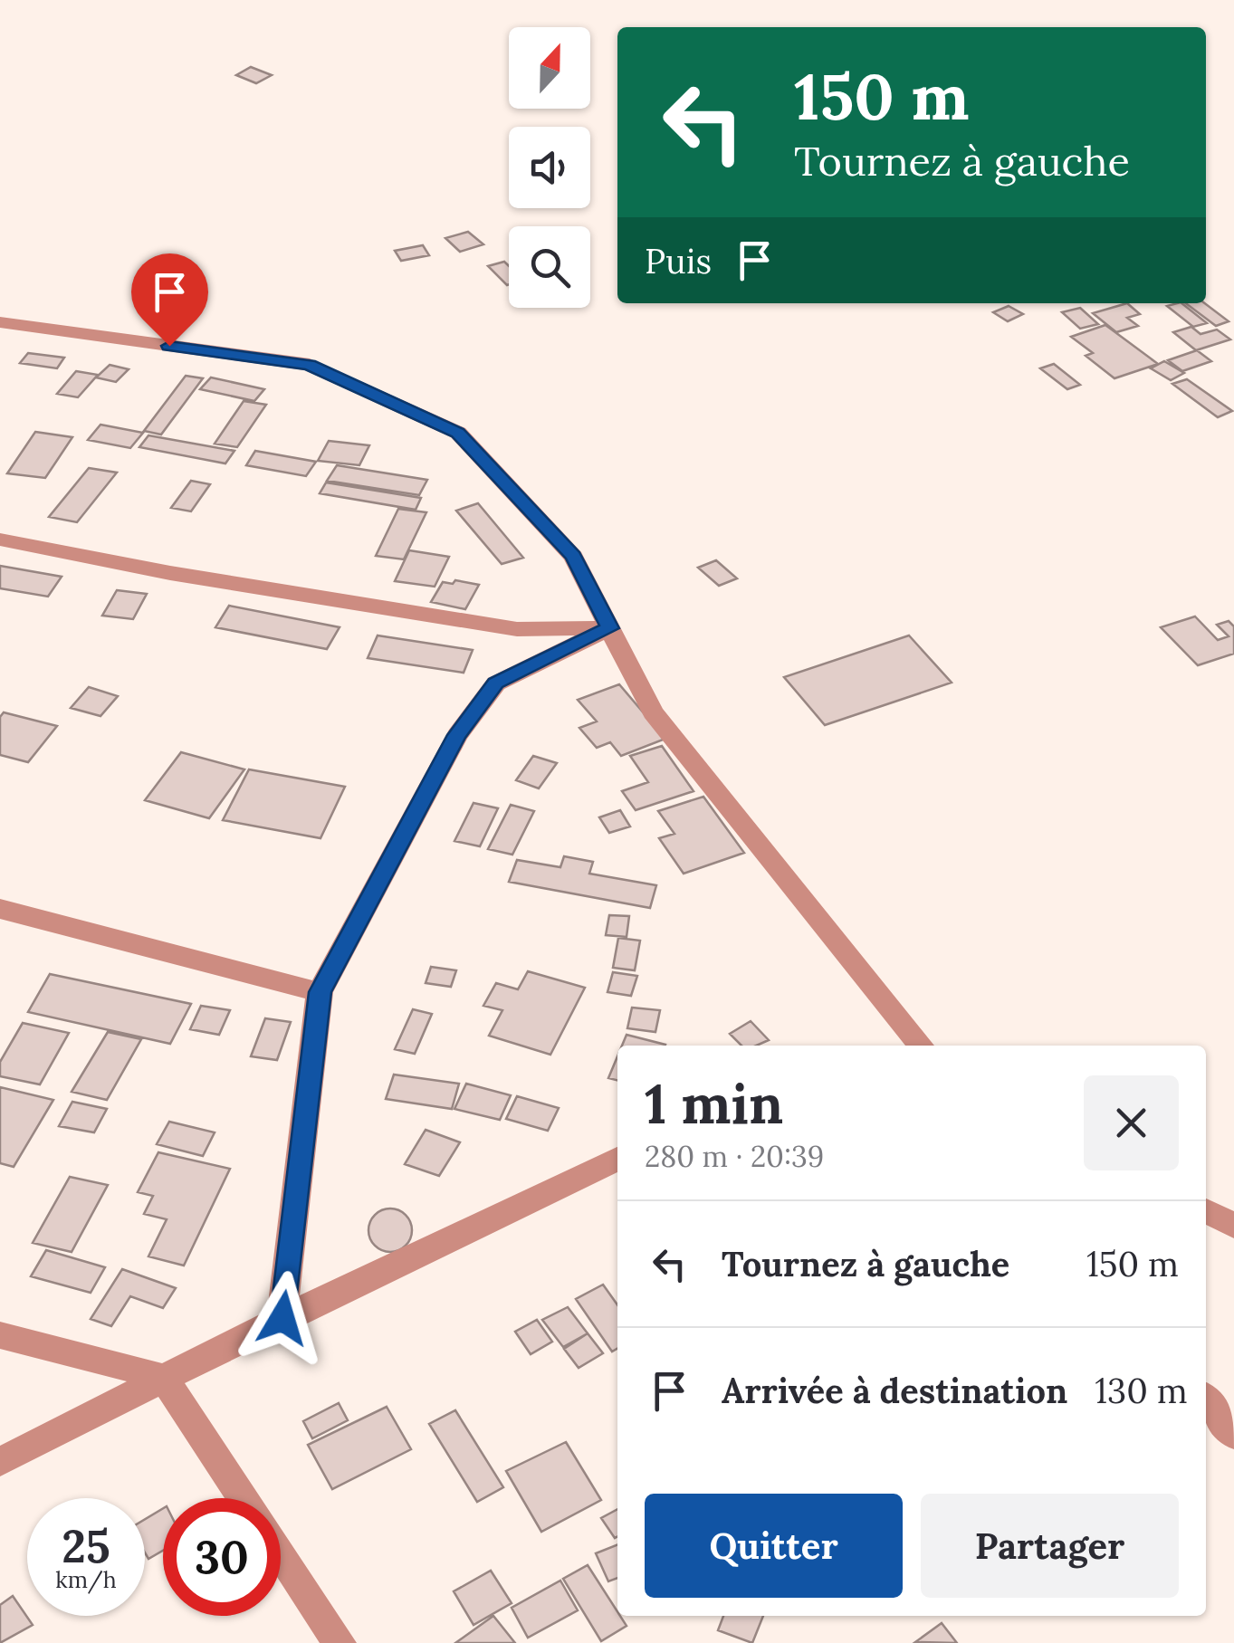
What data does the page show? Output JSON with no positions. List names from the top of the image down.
{
  "north": "top",
  "page": {
    "turn": ["150 m", "Tournez à gauche"],
    "then": "Puis",
    "heading": ["1 min", "280 m · 20:39"],
    "list": [
      {
        "name": "Tournez à gauche",
        "value": "150 m"
      },
      {
        "name": "Arrivée à destination",
        "value": "130 m"
      }
    ],
    "buttons": ["Quitter", "Partager"],
    "speed": "25 km/h",
    "limit": "30"
  }
}
